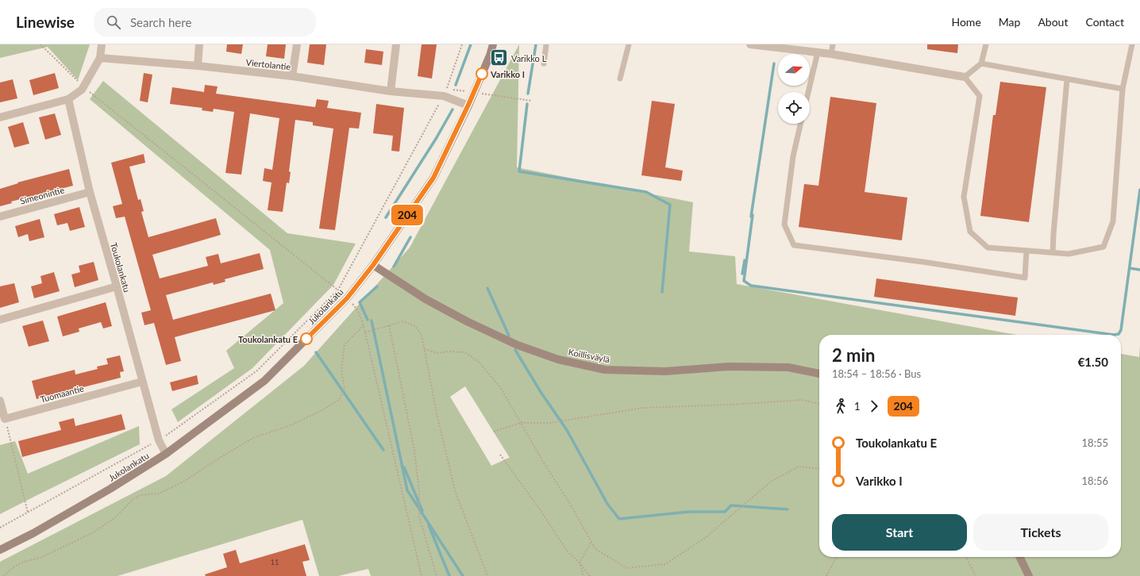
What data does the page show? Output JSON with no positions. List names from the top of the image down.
{
  "streets": {
    "main road": ["Jukolankatu", "Koillisväylä"],
    "street": [
      "Viertolantie",
      "Simeonintie",
      "Toukolankatu",
      "Tuomaantie"
    ]
  },
  "crossings": [
    ["Viertolantie", "Jukolankatu"],
    ["Simeonintie", "Toukolankatu"],
    ["Toukolankatu", "Jukolankatu"],
    ["Toukolankatu", "Tuomaantie"],
    ["Jukolankatu", "Koillisväylä"]
  ],
  "places": {
    "bus stop": ["Varikko L"],
    "other": ["Varikko I", "Toukolankatu E"]
  },
  "lines": ["bus line 204"],
  "house_numbers": ["11"],
  "north": "right",
  "page": {
    "header": "Linewise",
    "search": "Search here",
    "nav": [
      "Home",
      "Map",
      "About",
      "Contact"
    ],
    "on_map": "204",
    "heading": ["2 min", "18:54 – 18:56 · Bus", "€1.50"],
    "legs": ["1", "204"],
    "list": [
      {
        "name": "Toukolankatu E",
        "value": "18:55"
      },
      {
        "name": "Varikko I",
        "value": "18:56"
      }
    ],
    "buttons": ["Start", "Tickets"]
  }
}
